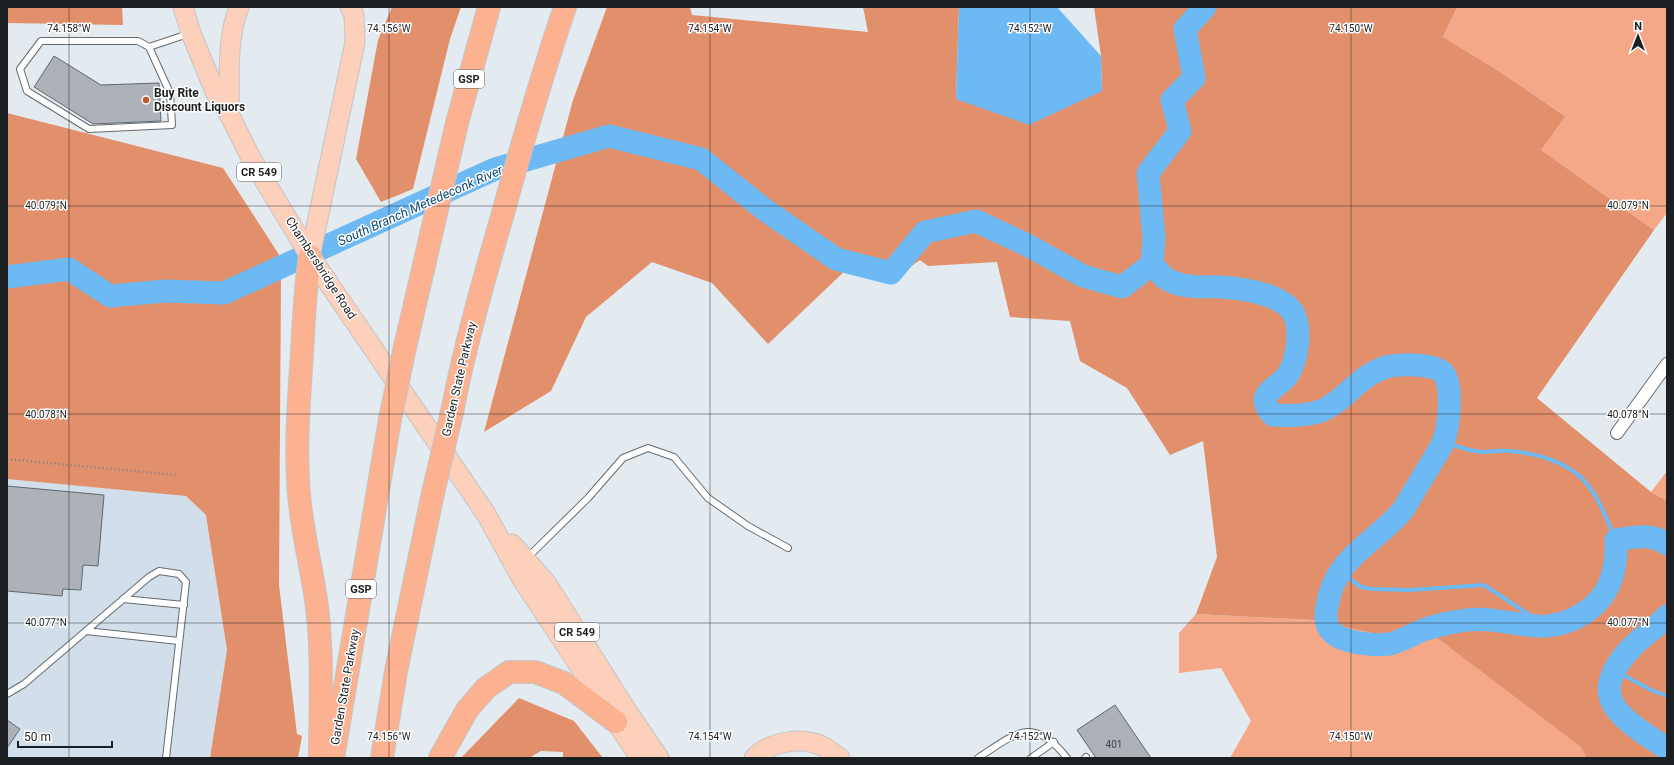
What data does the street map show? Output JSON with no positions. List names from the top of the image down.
{
  "streets": {
    "highway": ["GSP", "Garden State Parkway"],
    "main road": ["CR 549", "Chambersbridge Road"]
  },
  "water": ["South Branch Metedeconk River"],
  "places": ["Buy Rite Discount Liquors"],
  "house_numbers": ["401"],
  "scale_bar": "50 m",
  "north": "top",
  "coordinates": [
    "74.158°W",
    "74.156°W",
    "74.154°W",
    "74.152°W",
    "74.150°W",
    "40.079°N",
    "40.078°N",
    "40.077°N"
  ]
}
